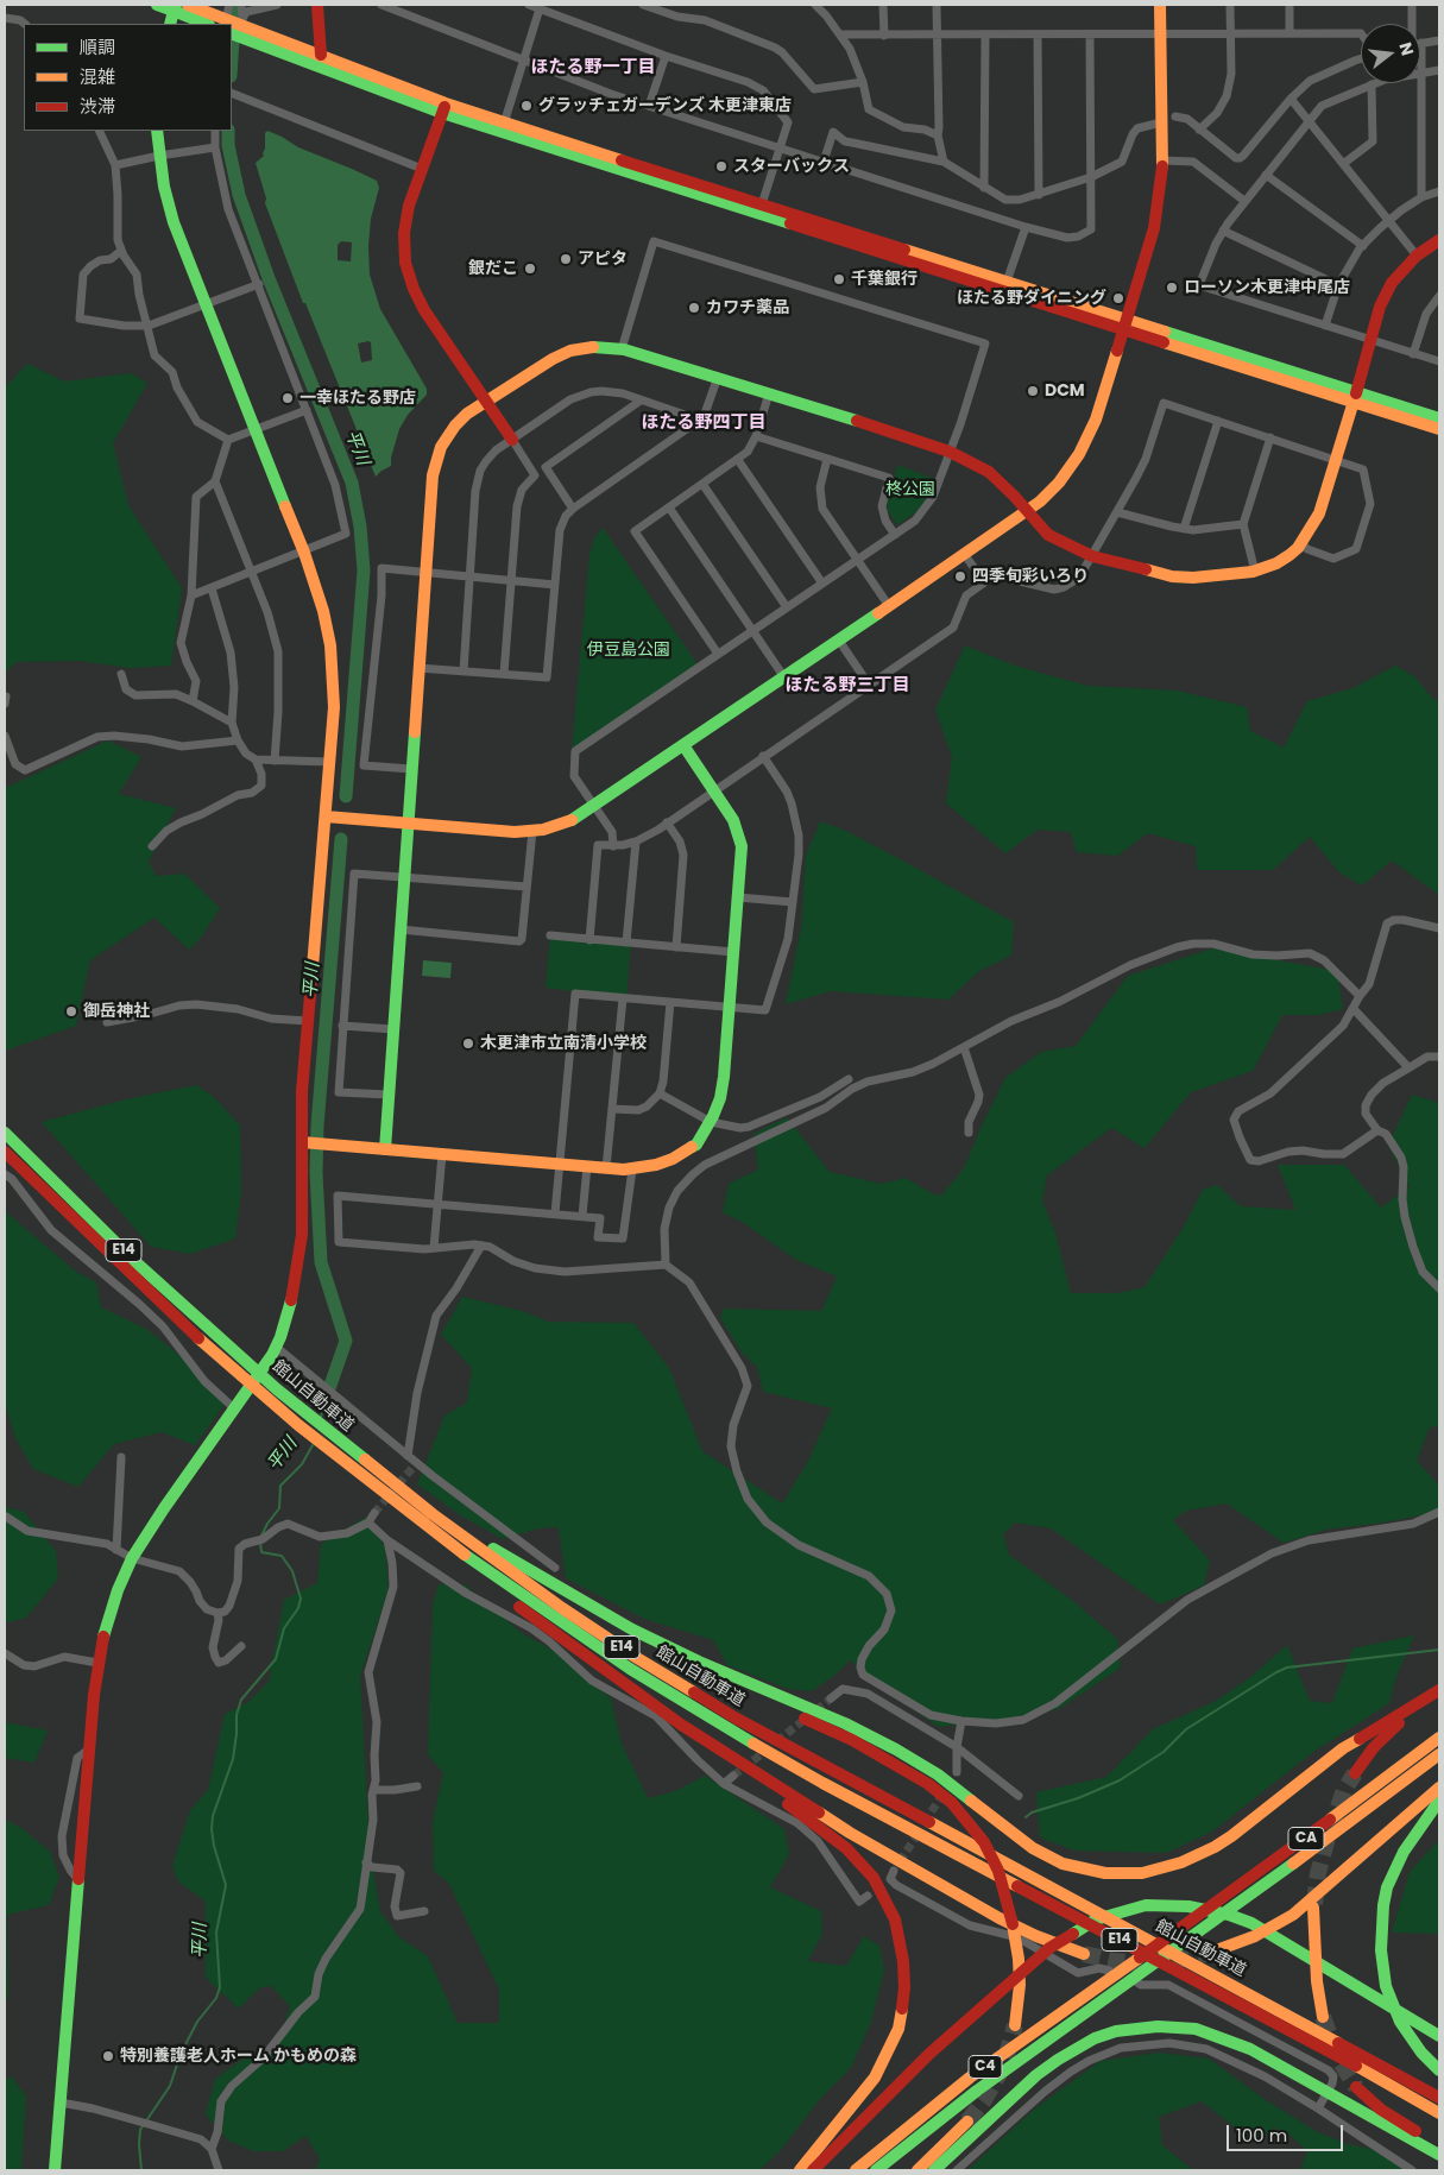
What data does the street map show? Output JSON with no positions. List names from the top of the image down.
{
  "streets": {
    "main road": [
      "E14",
      "館山自動車道",
      "CA",
      "C4"
    ]
  },
  "crossings": [
    ["CA", "C4"]
  ],
  "districts": ["ほたる野一丁目", "ほたる野四丁目", "ほたる野三丁目"],
  "water": ["平川"],
  "parks": ["柊公園", "伊豆島公園"],
  "places": [
    "グラッチェガーデンズ 木更津東店",
    "スターバックス",
    "アピタ",
    "銀だこ",
    "千葉銀行",
    "ローソン木更津中尾店",
    "ほたる野ダイニング",
    "カワチ薬品",
    "DCM",
    "一幸ほたる野店",
    "四季旬彩いろり",
    "御岳神社",
    "木更津市立南清小学校",
    "特別養護老人ホーム かもめの森"
  ],
  "legend": ["順調", "混雑", "渋滞"],
  "scale_bar": "100 m",
  "north": "right"
}
